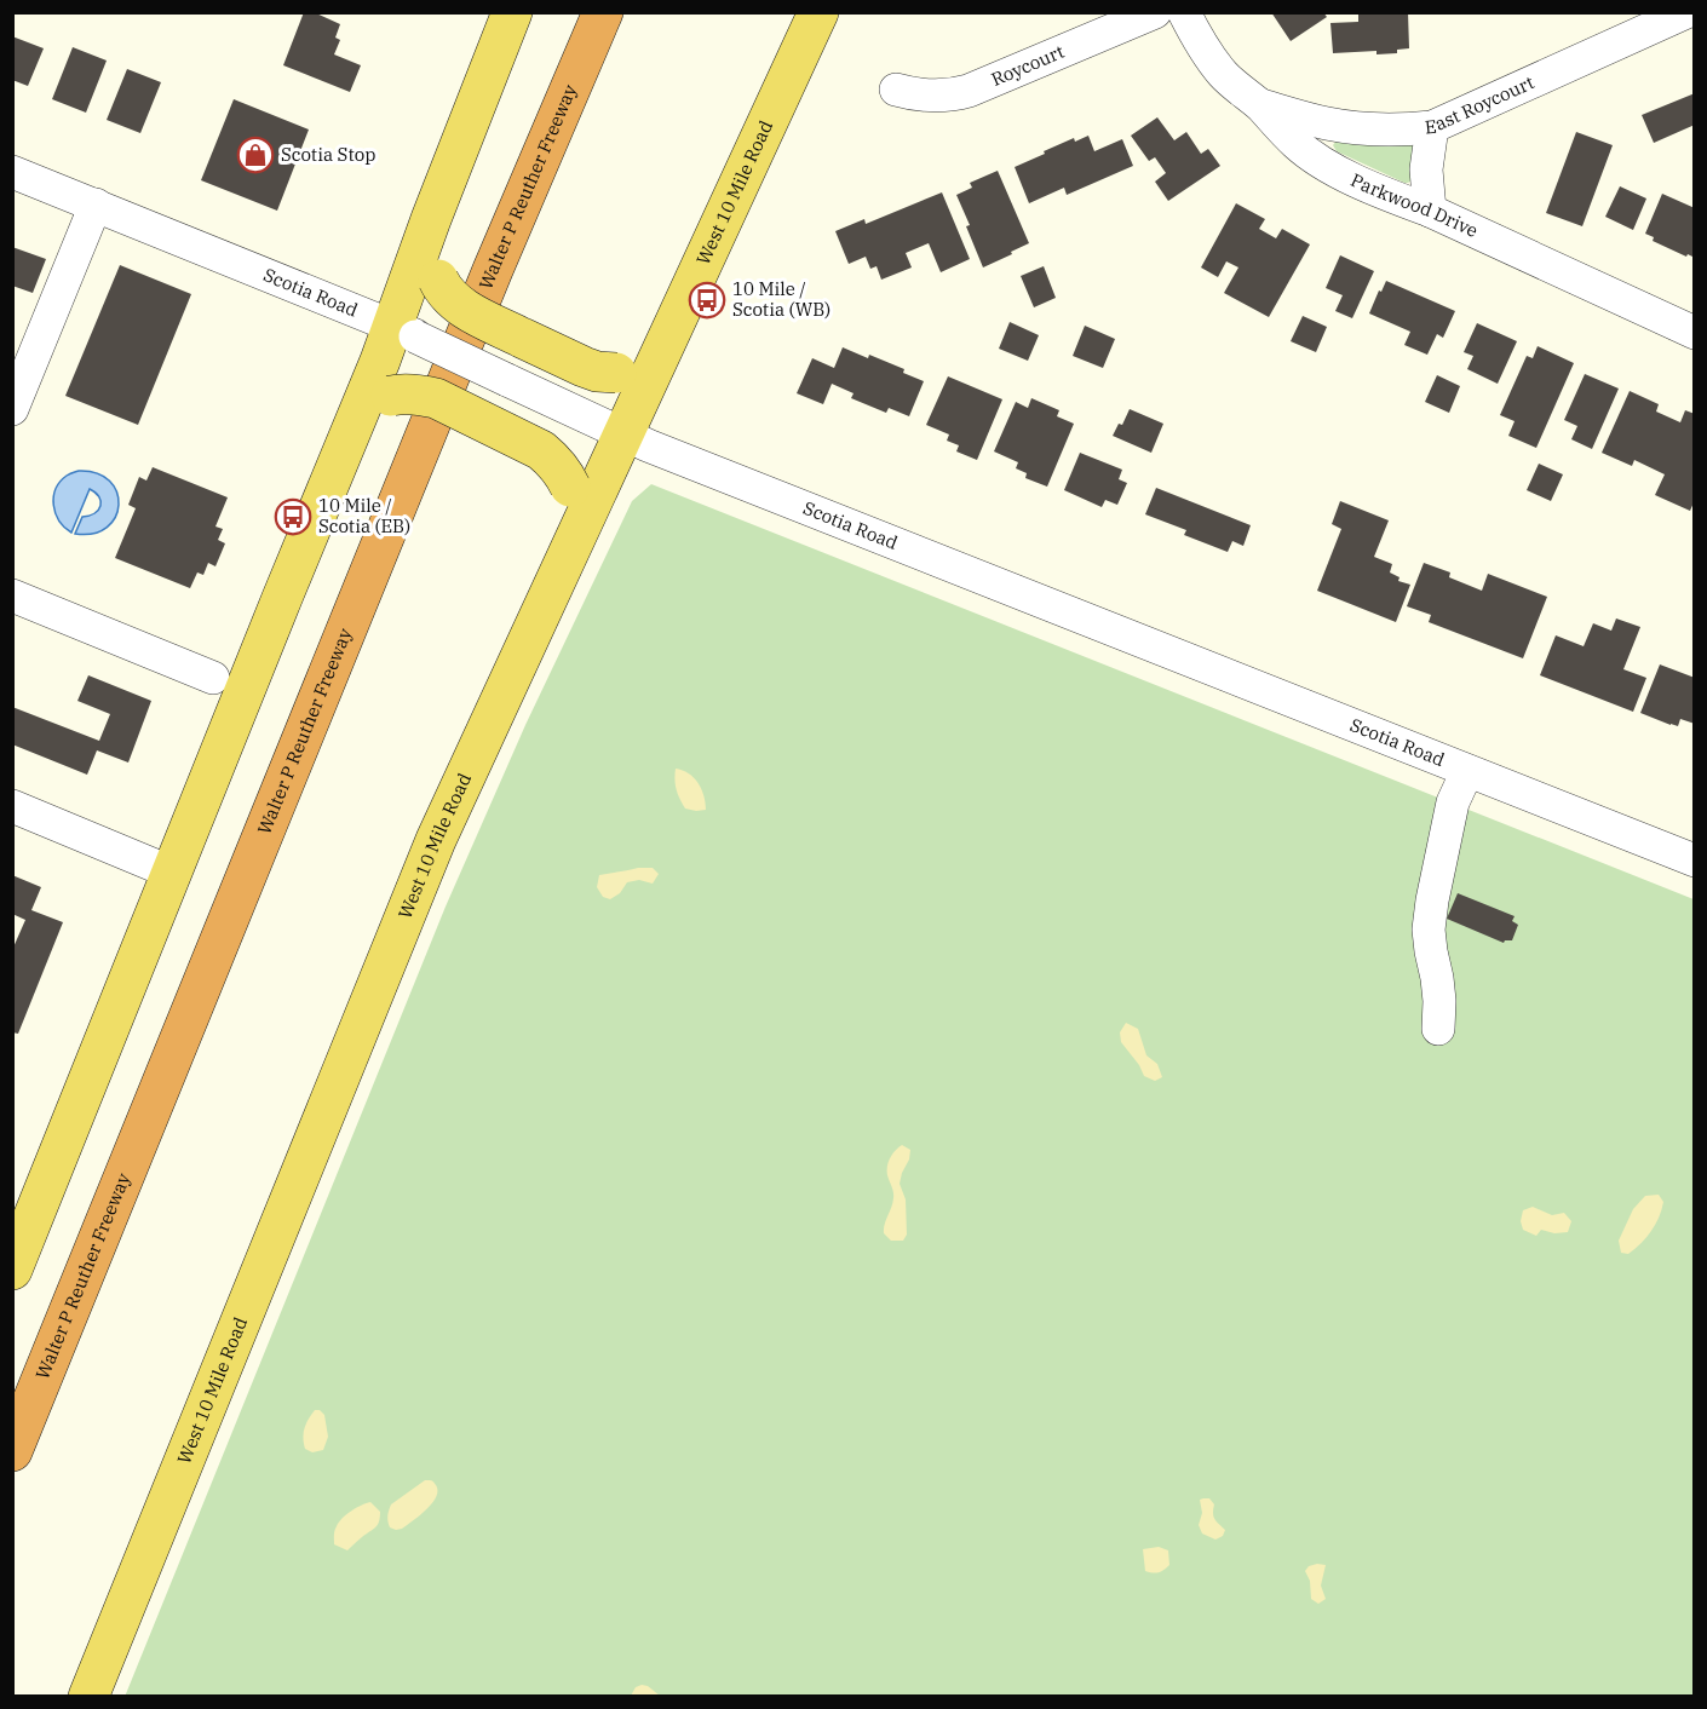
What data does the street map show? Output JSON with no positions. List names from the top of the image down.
{
  "streets": {
    "highway": ["Walter P Reuther Freeway"],
    "main road": ["West 10 Mile Road"],
    "street": [
      "Roycourt",
      "East Roycourt",
      "Parkwood Drive",
      "Scotia Road"
    ]
  },
  "crossings": [
    ["East Roycourt", "Parkwood Drive"],
    ["West 10 Mile Road", "Scotia Road"]
  ],
  "places": {
    "shop": ["Scotia Stop"],
    "bus stop": ["10 Mile / Scotia (WB)", "10 Mile / Scotia (EB)"]
  }
}
